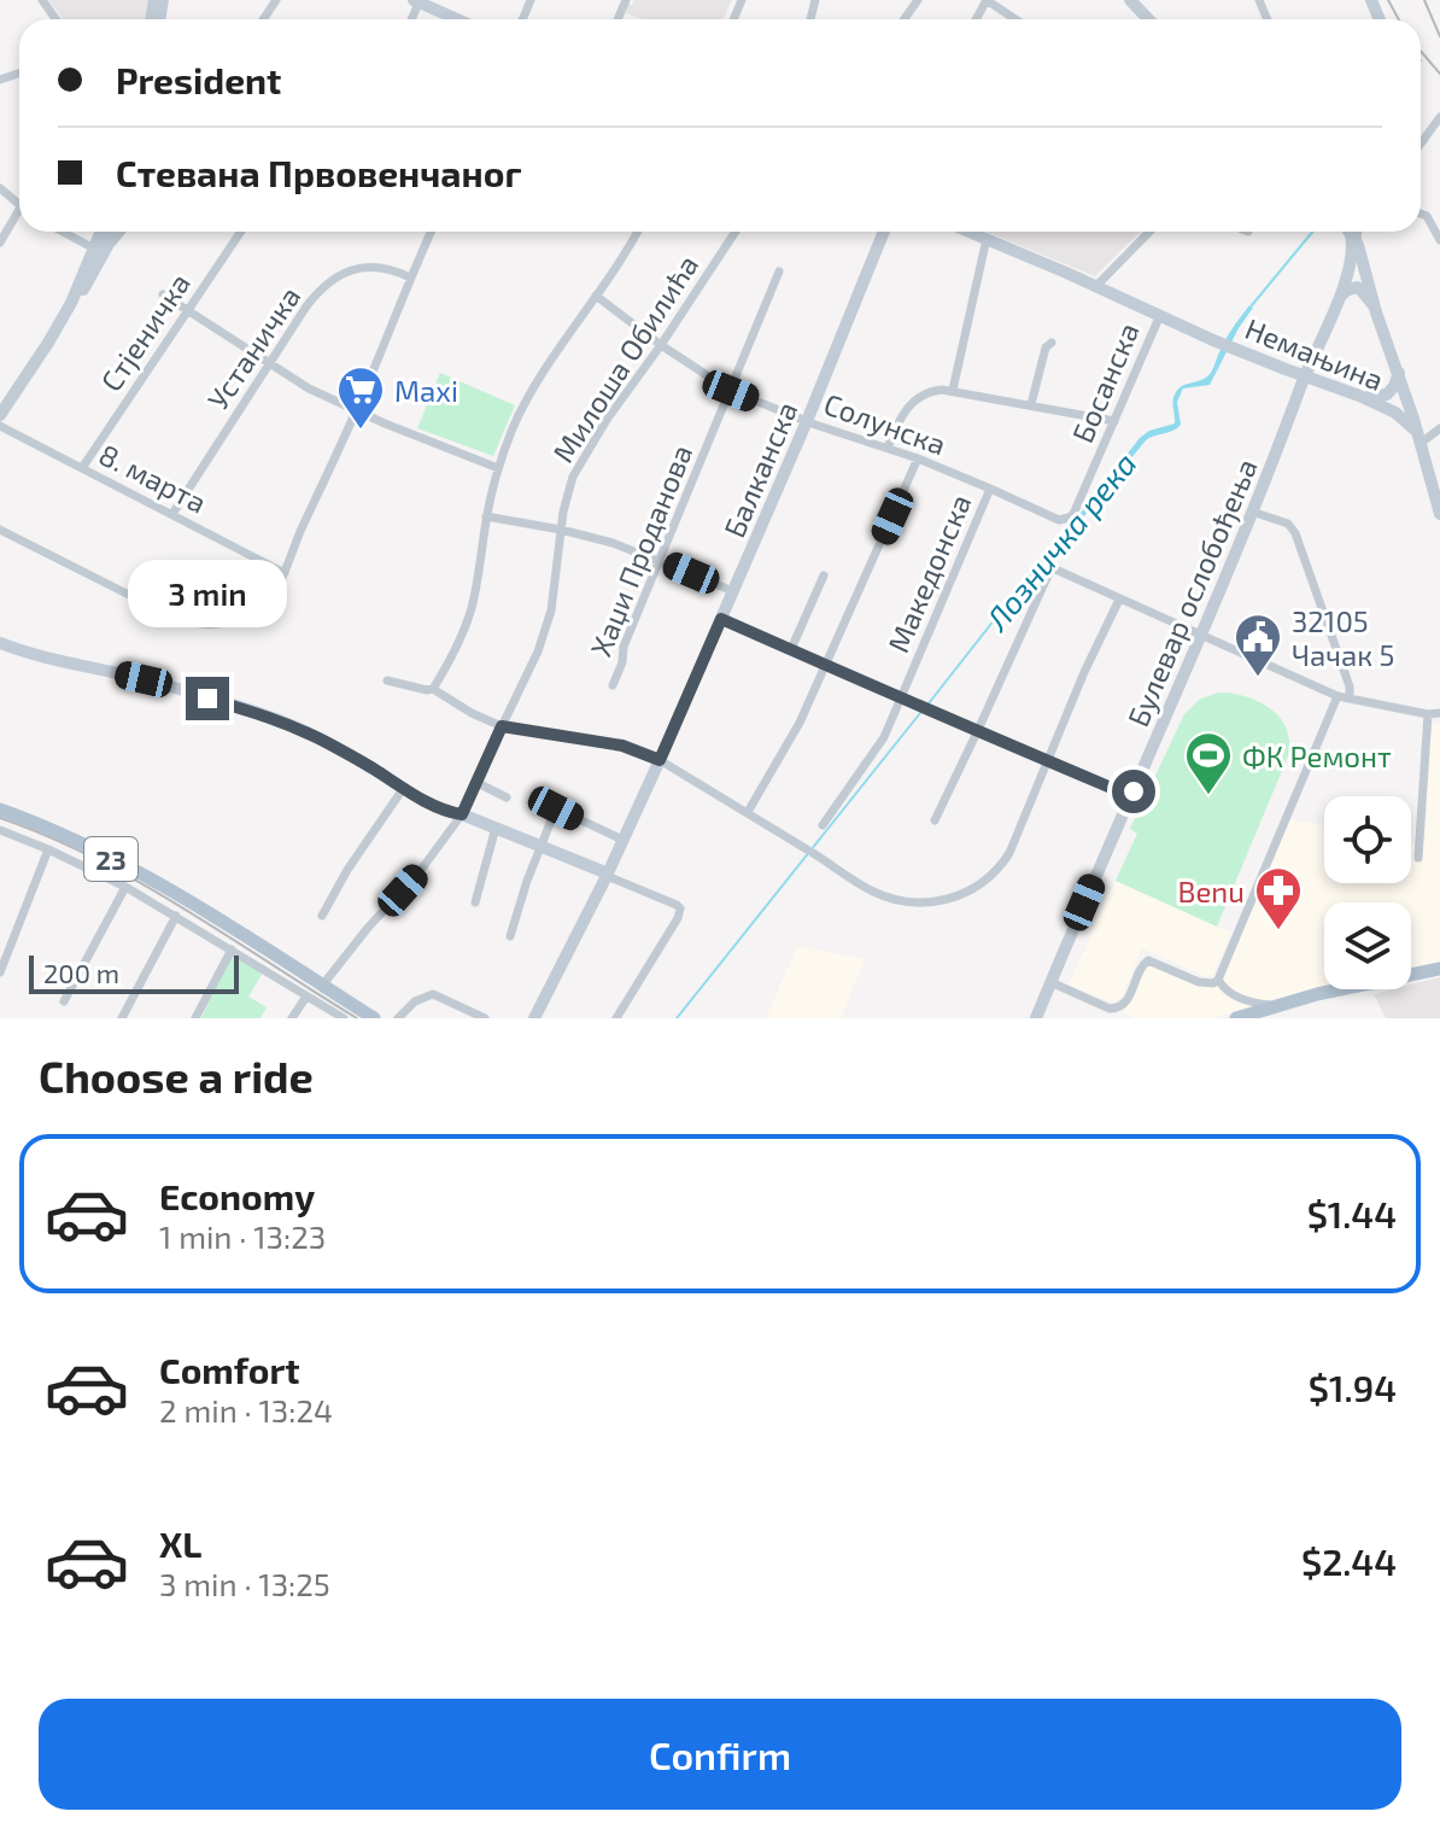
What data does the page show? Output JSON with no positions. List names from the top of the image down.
{
  "streets": {
    "main road": ["23"],
    "street": [
      "Стјеничка",
      "Устаничка",
      "Немањина",
      "Милоша Обилића",
      "Босанска",
      "Солунска",
      "Балканска",
      "8. марта",
      "Хаџи Проданова",
      "Македонска",
      "Булевар ослобођења"
    ]
  },
  "crossings": [
    ["Стјеничка", "8. марта"],
    ["Устаничка", "8. марта"],
    ["Немањина", "Босанска"],
    ["Немањина", "Булевар ослобођења"],
    ["Милоша Обилића", "Солунска"],
    ["Босанска", "Солунска"],
    ["Солунска", "Балканска"],
    ["Солунска", "Хаџи Проданова"],
    ["Солунска", "Македонска"]
  ],
  "water": ["Лозничка река"],
  "places": {
    "supermarket": ["Maxi"],
    "public building": ["32105 Чачак 5"],
    "sports": ["ФК Ремонт"],
    "pharmacy": ["Benu"]
  },
  "scale_bar": "200 m",
  "page": {
    "banner": ["President", "Стевана Првовенчаног"],
    "bubble": "3 min",
    "scale": "200 m",
    "heading": "Choose a ride",
    "list": [
      {
        "name": "Economy",
        "note": "1 min · 13:23",
        "value": "$1.44"
      },
      {
        "name": "Comfort",
        "note": "2 min · 13:24",
        "value": "$1.94"
      },
      {
        "name": "XL",
        "note": "3 min · 13:25",
        "value": "$2.44"
      }
    ],
    "buttons": "Confirm"
  }
}
